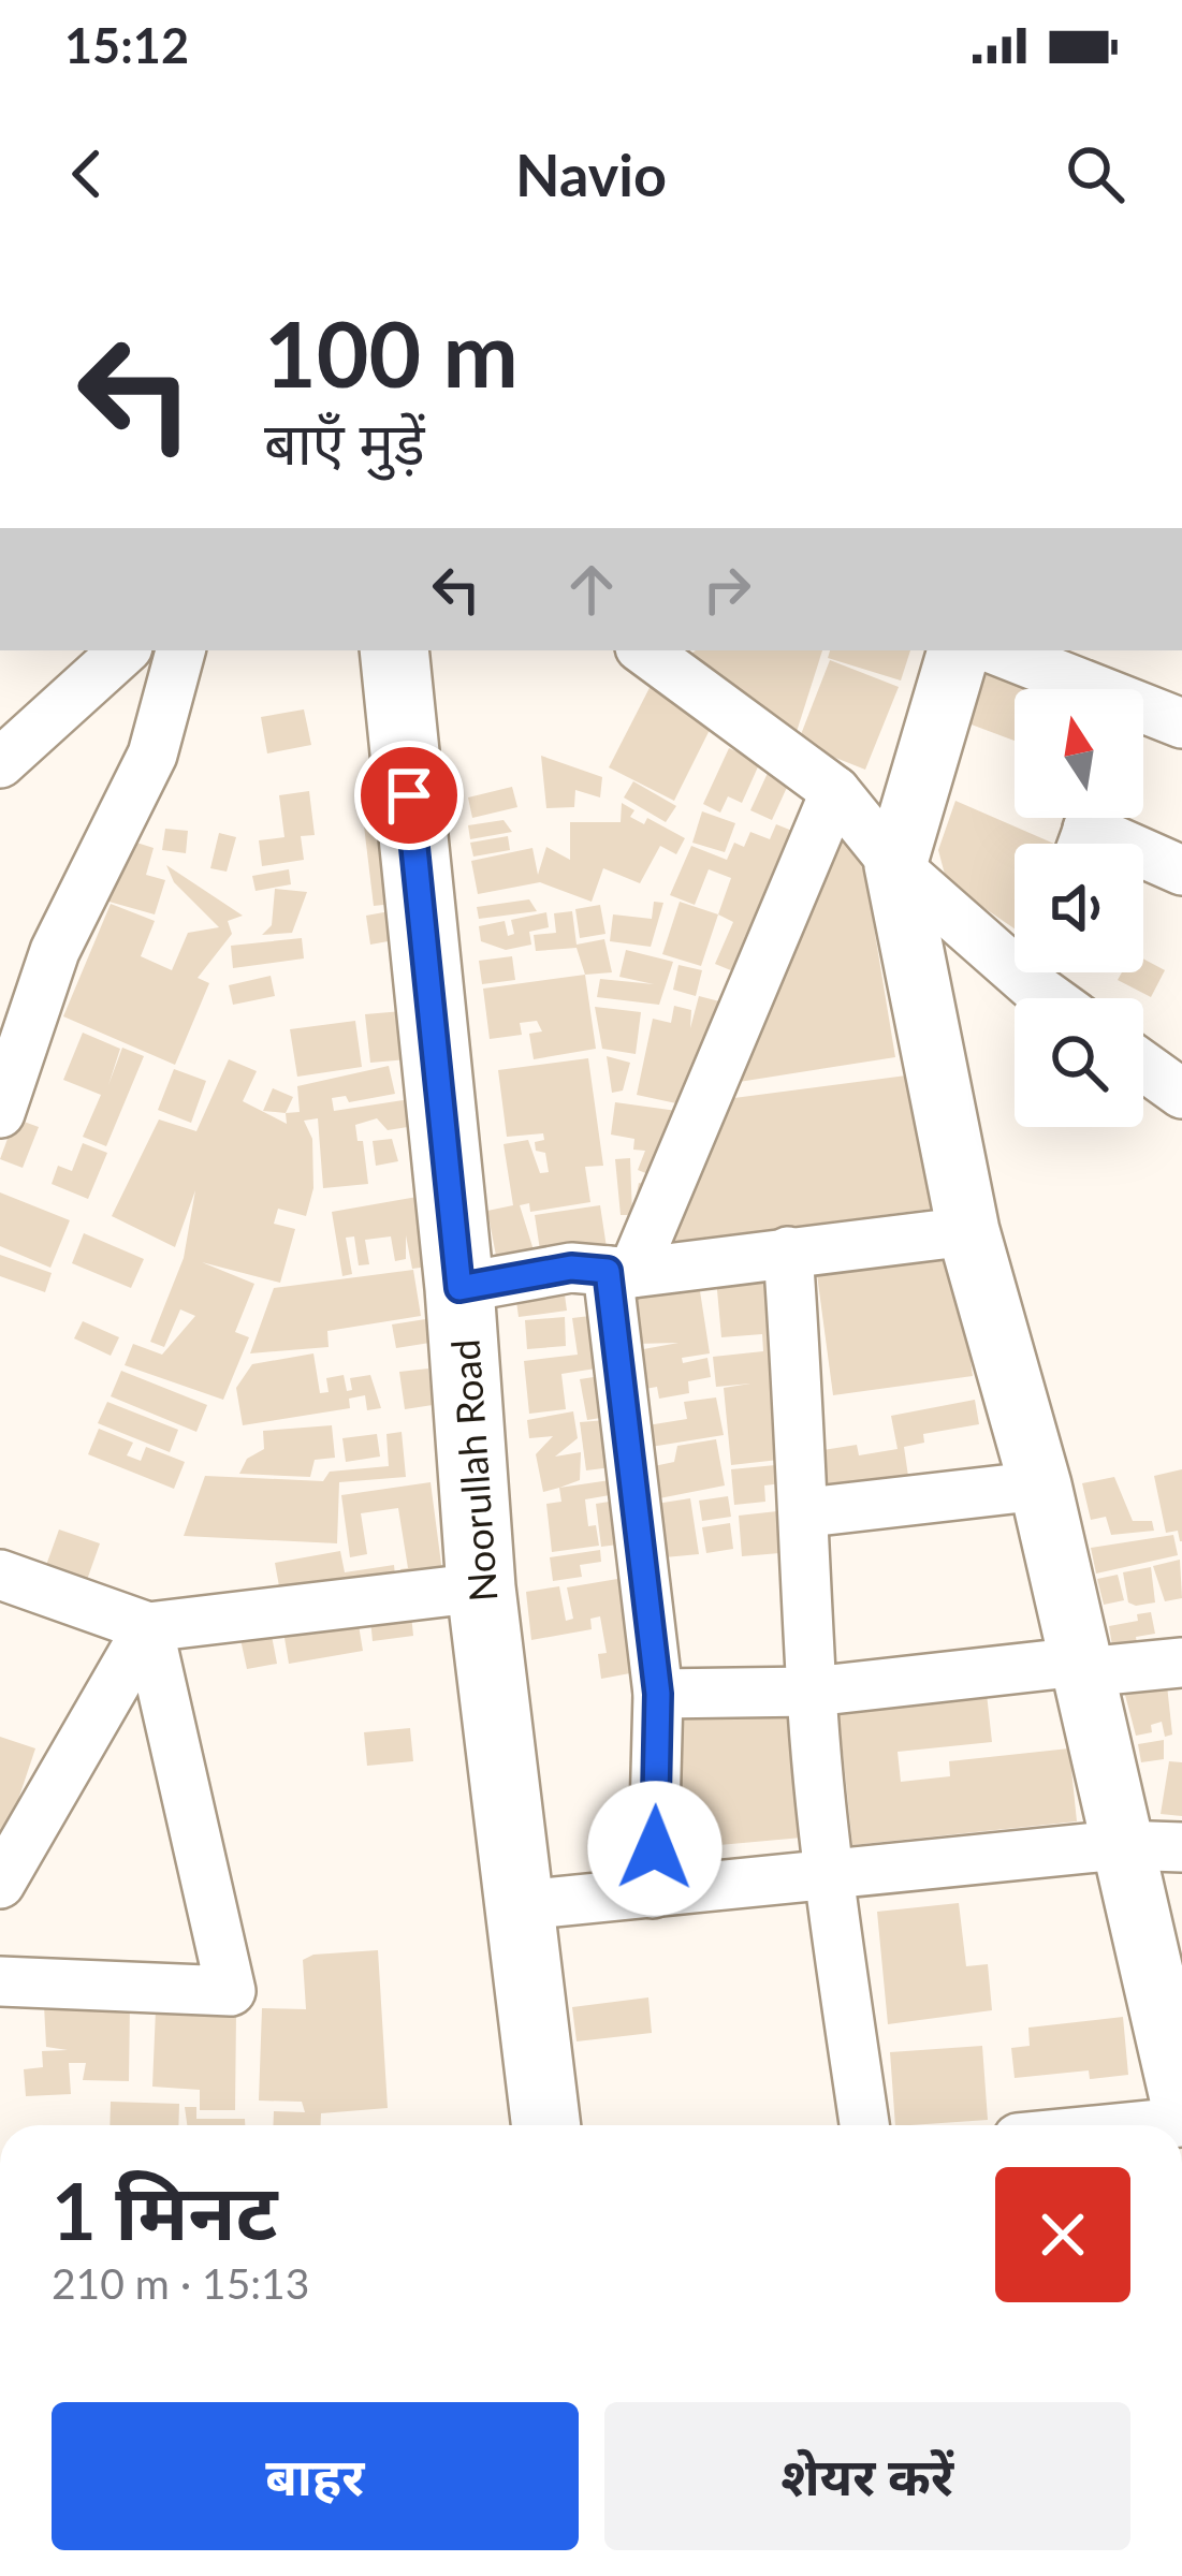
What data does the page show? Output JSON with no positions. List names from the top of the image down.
{
  "streets": {
    "main road": ["Noorullah Road"]
  },
  "north": "top",
  "page": {
    "status": "15:12",
    "header": "Navio",
    "turn": ["100 m", "बाएँ मुड़ें"],
    "heading": ["1 मिनट", "210 m · 15:13"],
    "buttons": ["बाहर", "शेयर करें"]
  }
}
